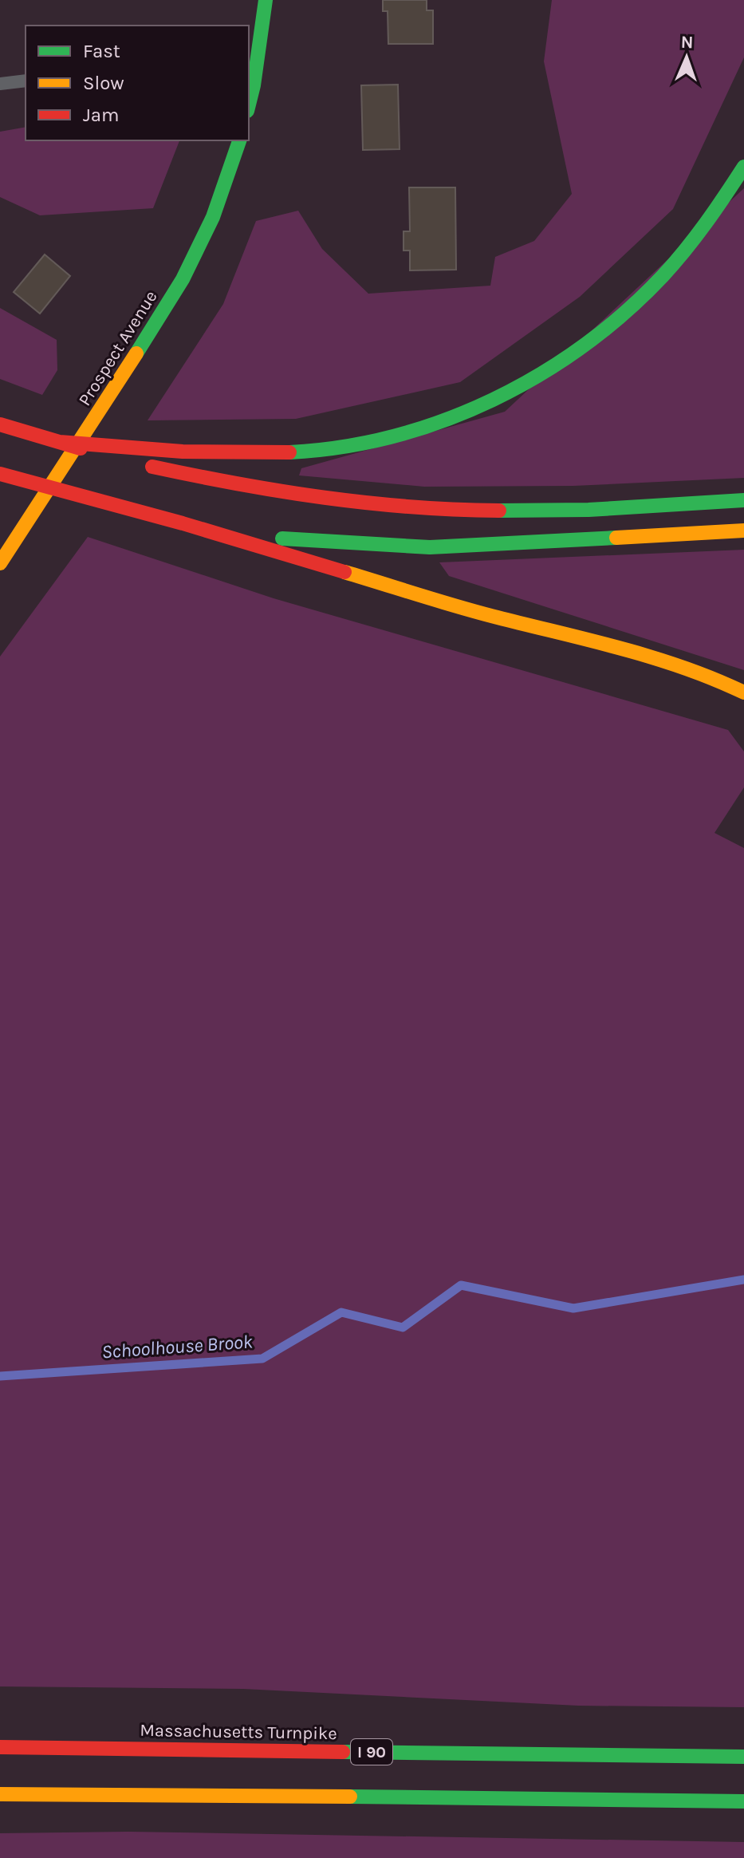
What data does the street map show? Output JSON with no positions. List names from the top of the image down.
{
  "streets": {
    "main road": ["Prospect Avenue", "Massachusetts Turnpike", "I 90"]
  },
  "water": ["Schoolhouse Brook"],
  "legend": ["Fast", "Slow", "Jam"],
  "north": "top"
}
